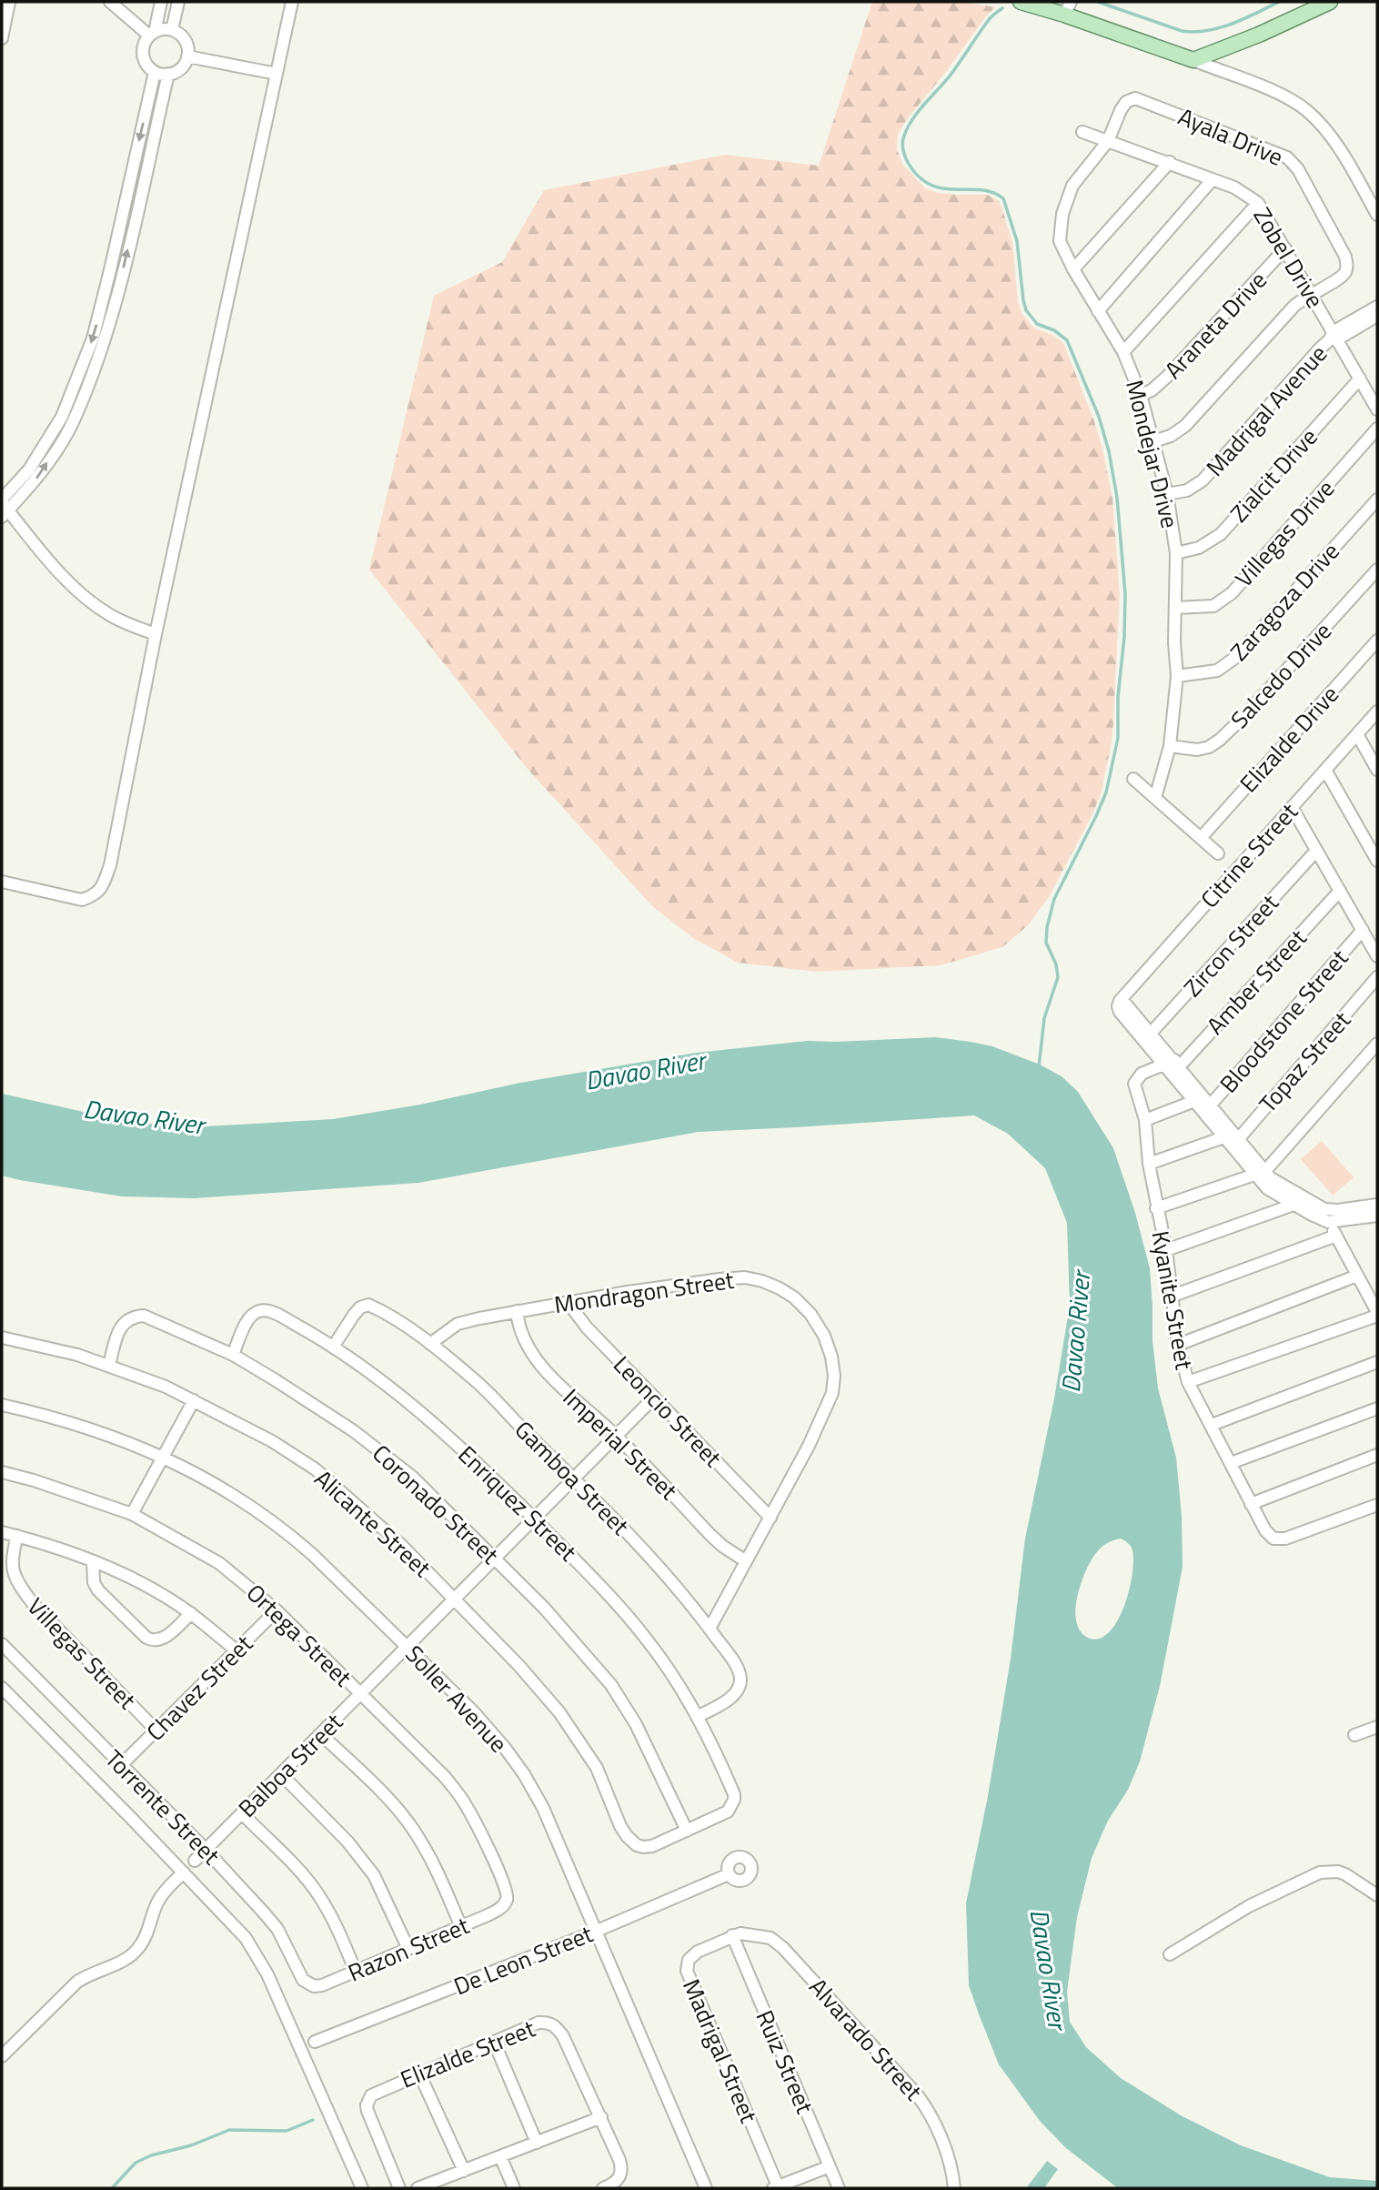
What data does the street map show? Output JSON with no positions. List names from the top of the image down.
{
  "streets": {
    "street": [
      "Ayala Drive",
      "Zobel Drive",
      "Araneta Drive",
      "Madrigal Avenue",
      "Mondejar Drive",
      "Zialcit Drive",
      "Villegas Drive",
      "Zaragoza Drive",
      "Salcedo Drive",
      "Elizalde Drive",
      "Citrine Street",
      "Zircon Street",
      "Amber Street",
      "Bloodstone Street",
      "Topaz Street",
      "Mondragon Street",
      "Kyanite Street",
      "Leoncio Street",
      "Imperial Street",
      "Gamboa Street",
      "Enriquez Street",
      "Coronado Street",
      "Alicante Street",
      "Ortega Street",
      "Villegas Street",
      "Chavez Street",
      "Soller Avenue",
      "Balboa Street",
      "Torrente Street",
      "Razon Street",
      "De Leon Street",
      "Alvarado Street",
      "Madrigal Street",
      "Elizalde Street",
      "Ruiz Street"
    ]
  },
  "crossings": [
    ["Ayala Drive", "Zobel Drive"],
    ["Ayala Drive", "Mondejar Drive"],
    ["Zobel Drive", "Araneta Drive"],
    ["Zobel Drive", "Madrigal Avenue"],
    ["Zobel Drive", "Mondejar Drive"],
    ["Zobel Drive", "Zialcit Drive"],
    ["Araneta Drive", "Mondejar Drive"],
    ["Madrigal Avenue", "Mondejar Drive"],
    ["Mondejar Drive", "Zialcit Drive"],
    ["Mondejar Drive", "Villegas Drive"],
    ["Mondejar Drive", "Zaragoza Drive"],
    ["Mondejar Drive", "Salcedo Drive"],
    ["Citrine Street", "Zircon Street"],
    ["Amber Street", "Kyanite Street"],
    ["Mondragon Street", "Leoncio Street"],
    ["Mondragon Street", "Imperial Street"],
    ["Mondragon Street", "Gamboa Street"],
    ["Leoncio Street", "Balboa Street"],
    ["Imperial Street", "Balboa Street"],
    ["Gamboa Street", "Enriquez Street"],
    ["Gamboa Street", "Balboa Street"],
    ["Enriquez Street", "Coronado Street"],
    ["Enriquez Street", "Alicante Street"],
    ["Enriquez Street", "Balboa Street"],
    ["Coronado Street", "Alicante Street"],
    ["Coronado Street", "Balboa Street"],
    ["Alicante Street", "Balboa Street"],
    ["Ortega Street", "Chavez Street"],
    ["Ortega Street", "Balboa Street"],
    ["Ortega Street", "Razon Street"],
    ["Villegas Street", "Chavez Street"],
    ["Chavez Street", "Torrente Street"],
    ["Soller Avenue", "Balboa Street"],
    ["Soller Avenue", "De Leon Street"],
    ["Balboa Street", "Torrente Street"],
    ["Torrente Street", "Razon Street"],
    ["Alvarado Street", "Madrigal Street"],
    ["Alvarado Street", "Ruiz Street"],
    ["Madrigal Street", "Ruiz Street"]
  ],
  "water": ["Davao River"]
}
